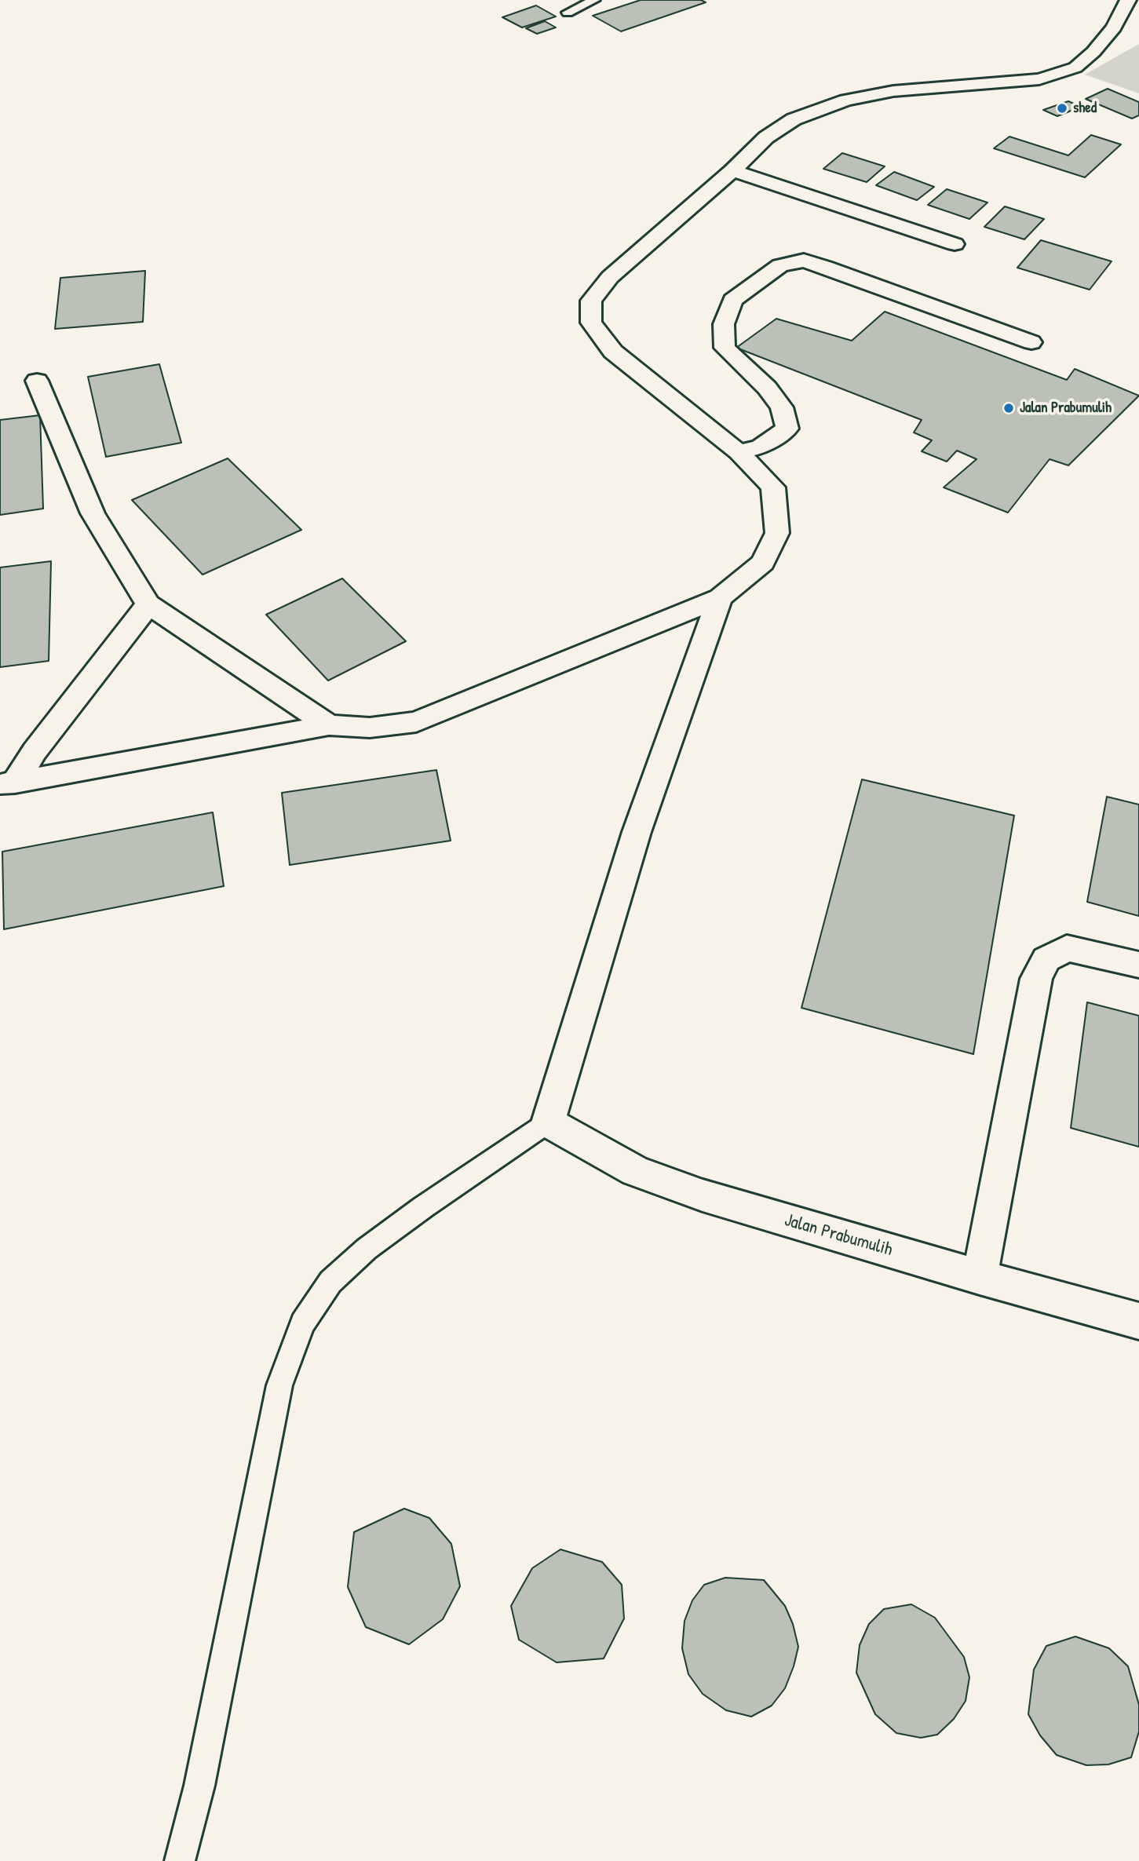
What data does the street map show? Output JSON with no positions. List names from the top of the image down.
{
  "streets": {
    "street": ["Jalan Prabumulih"]
  },
  "places": ["shed", "Jalan Prabumulih"]
}
